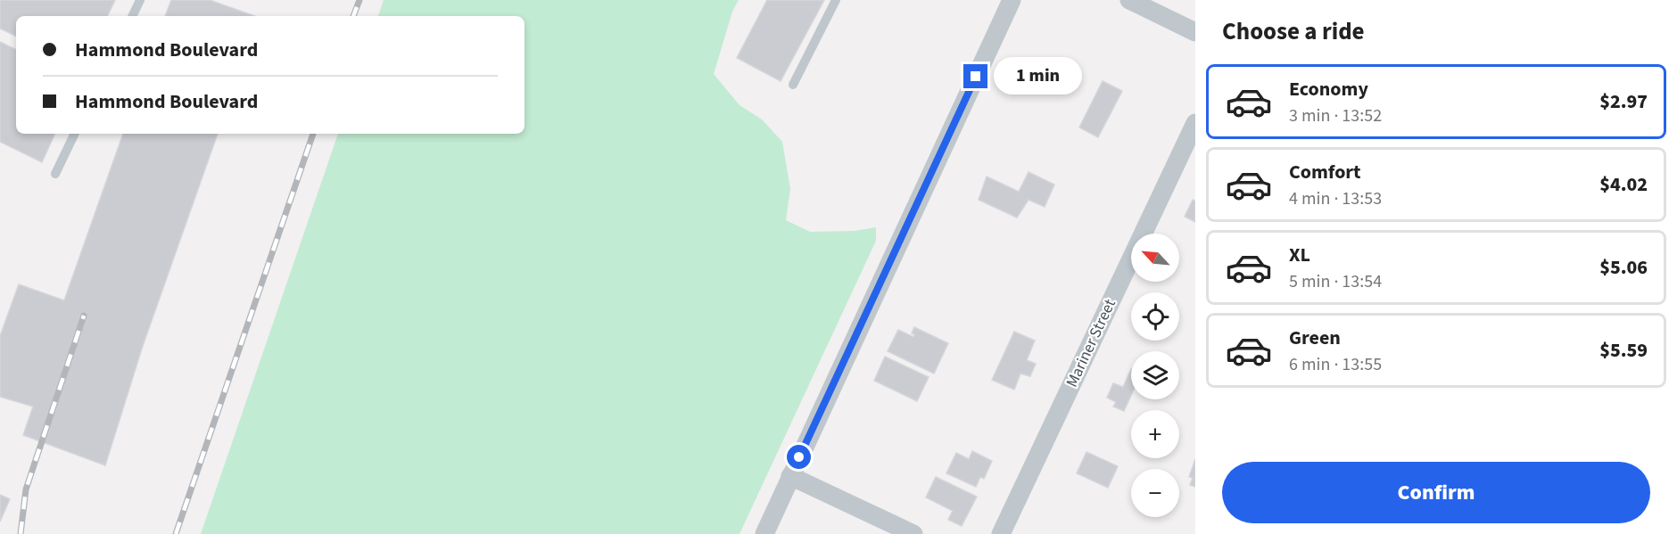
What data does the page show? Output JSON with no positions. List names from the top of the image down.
{
  "streets": {
    "street": ["Mariner Street"]
  },
  "north": "top left",
  "page": {
    "heading": "Choose a ride",
    "banner": ["Hammond Boulevard", "Hammond Boulevard"],
    "bubble": "1 min",
    "list": [
      {
        "name": "Economy",
        "note": "3 min · 13:52",
        "value": "$2.97"
      },
      {
        "name": "Comfort",
        "note": "4 min · 13:53",
        "value": "$4.02"
      },
      {
        "name": "XL",
        "note": "5 min · 13:54",
        "value": "$5.06"
      },
      {
        "name": "Green",
        "note": "6 min · 13:55",
        "value": "$5.59"
      }
    ],
    "map_buttons": ["+", "−"],
    "buttons": "Confirm"
  }
}
